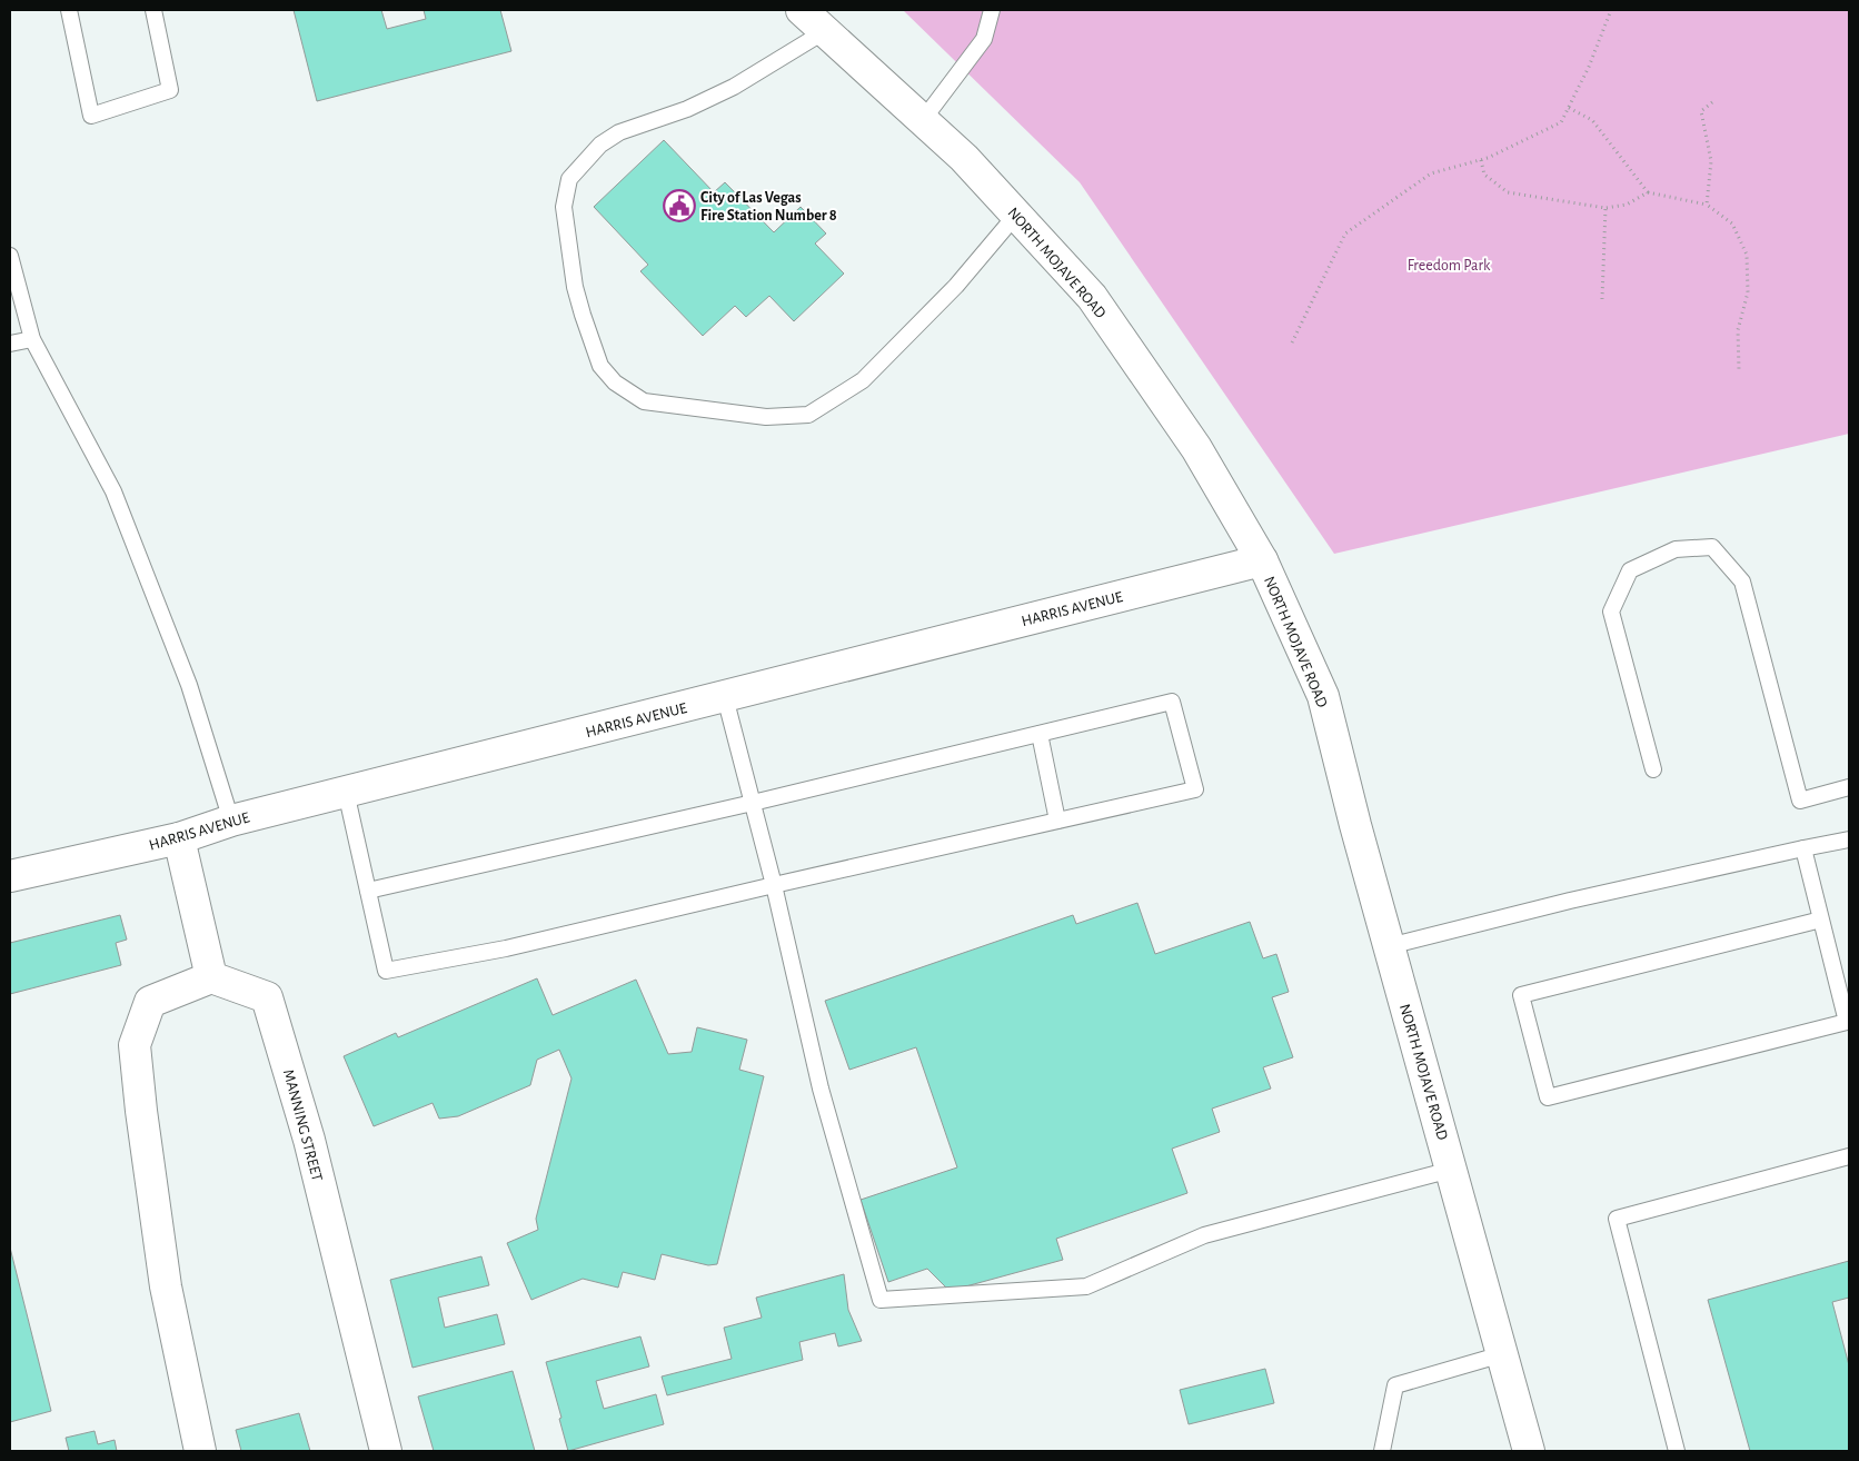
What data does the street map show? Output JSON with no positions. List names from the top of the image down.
{
  "streets": {
    "street": ["NORTH MOJAVE ROAD", "HARRIS AVENUE", "MANNING STREET"]
  },
  "crossings": [
    ["NORTH MOJAVE ROAD", "HARRIS AVENUE"]
  ],
  "parks": ["Freedom Park"],
  "places": {
    "public building": ["City of Las Vegas Fire Station Number 8"]
  }
}
